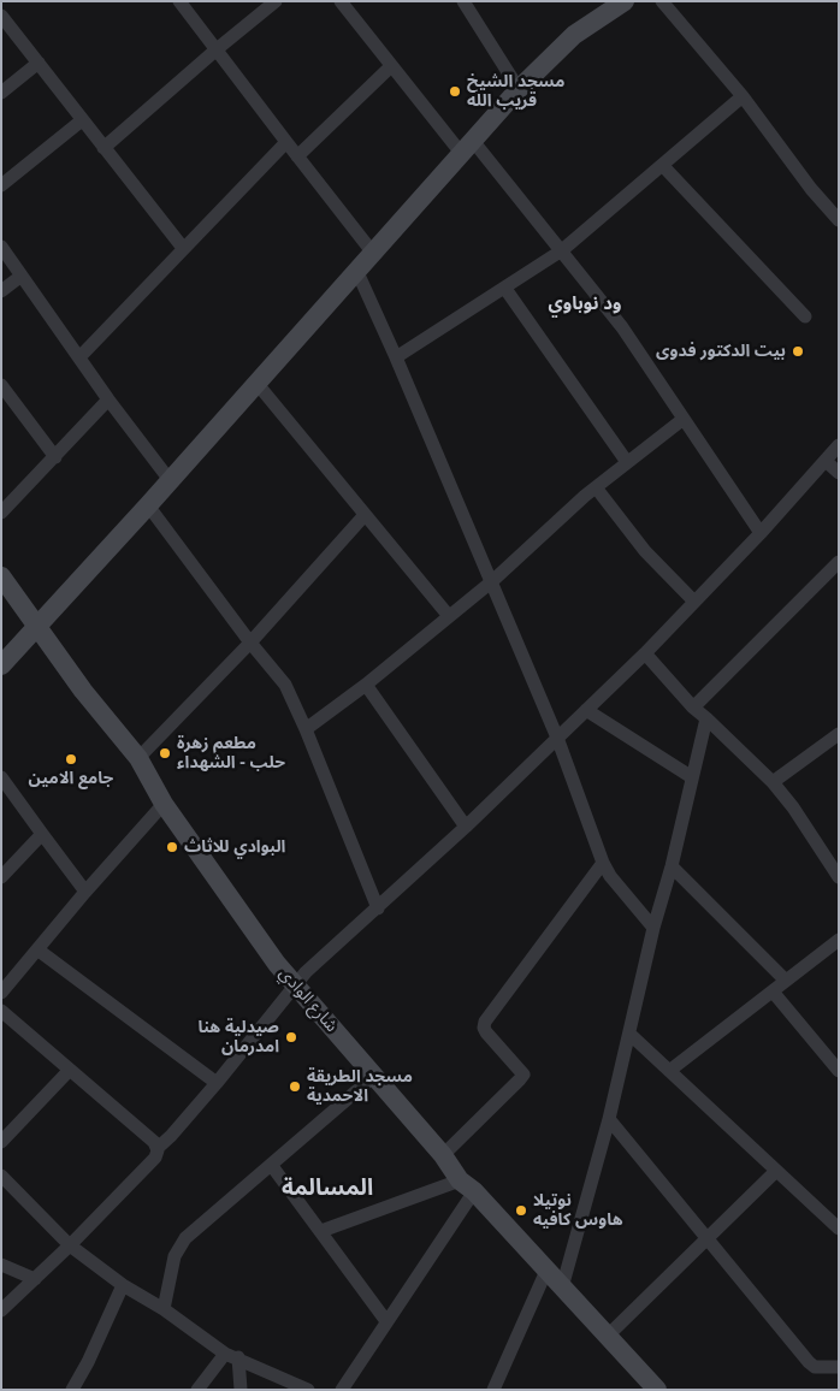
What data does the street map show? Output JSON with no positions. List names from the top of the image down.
{
  "streets": {
    "main road": ["شارع الوادي"]
  },
  "districts": ["ود نوباوي", "المسالمة"],
  "places": [
    "مسجد الشيخ قريب الله",
    "بيت الدكتور فدوى",
    "مطعم زهرة حلب - الشهداء",
    "جامع الامين",
    "البوادي للاثاث",
    "صيدلية هنا امدرمان",
    "مسجد الطريقة الاحمدية",
    "نوتيلا هاوس كافيه"
  ]
}
